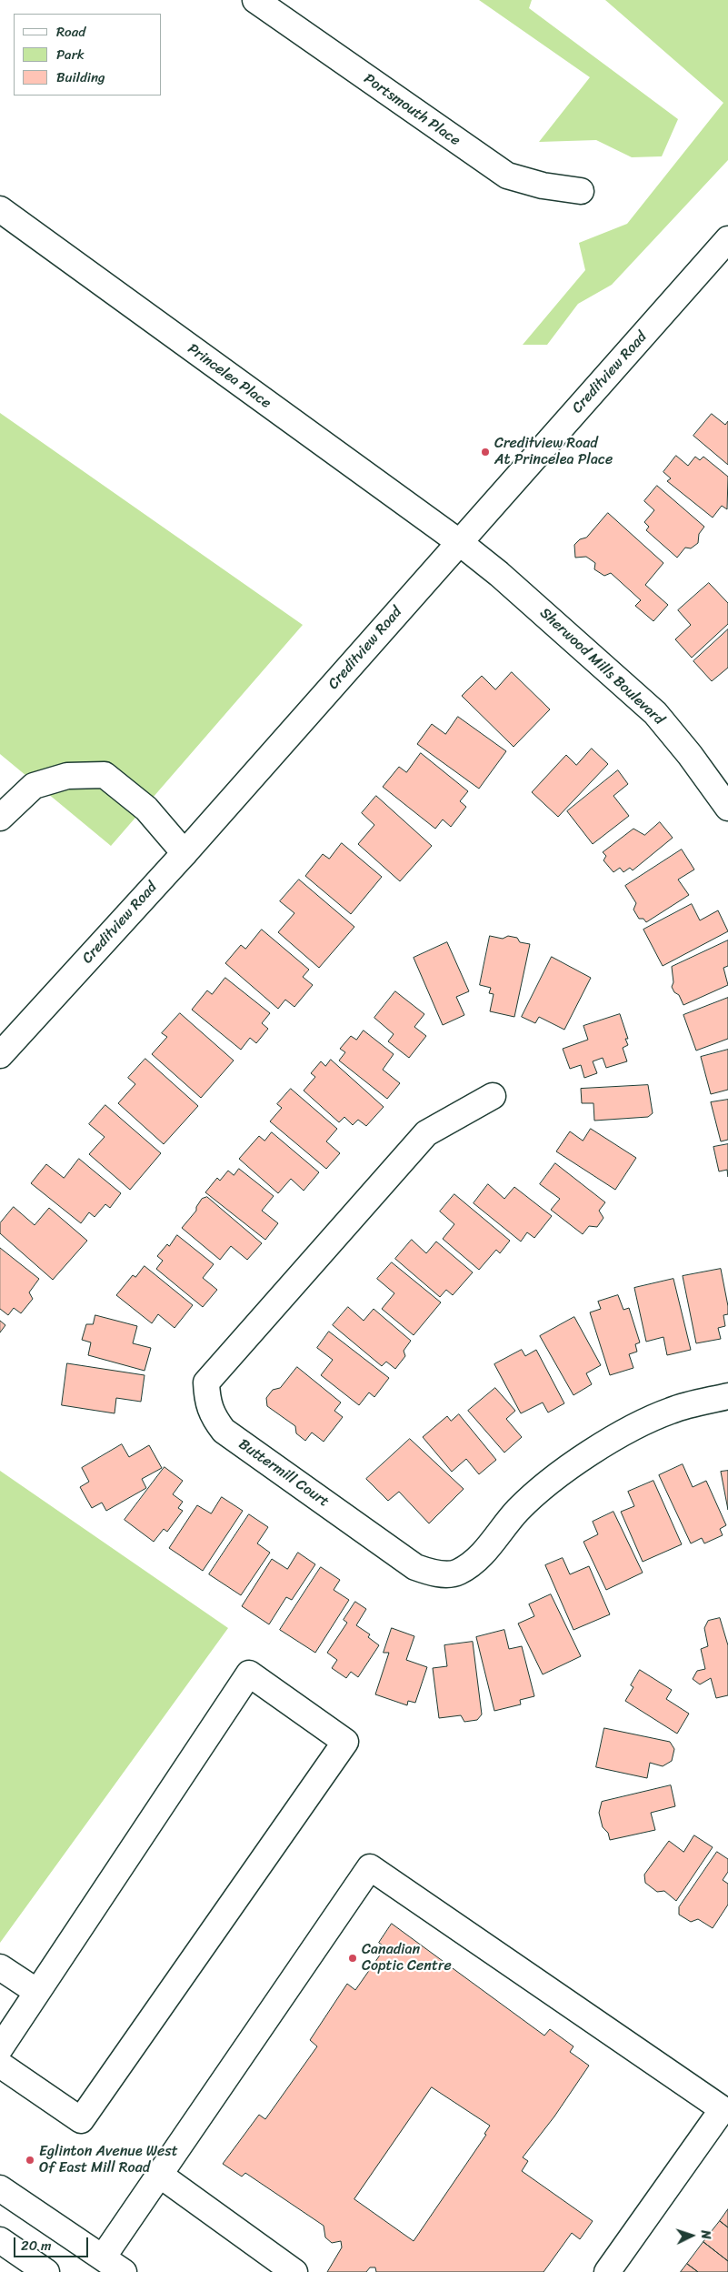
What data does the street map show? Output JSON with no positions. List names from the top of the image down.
{
  "streets": {
    "street": [
      "Portsmouth Place",
      "Creditview Road",
      "Princelea Place",
      "Sherwood Mills Boulevard",
      "Buttermill Court"
    ]
  },
  "crossings": [
    ["Creditview Road", "Princelea Place"],
    ["Creditview Road", "Sherwood Mills Boulevard"],
    ["Princelea Place", "Sherwood Mills Boulevard"]
  ],
  "places": ["Creditview Road At Princelea Place", "Canadian Coptic Centre", "Eglinton Avenue West Of East Mill Road"],
  "legend": ["Road", "Park", "Building"],
  "scale_bar": "20 m",
  "north": "right"
}
